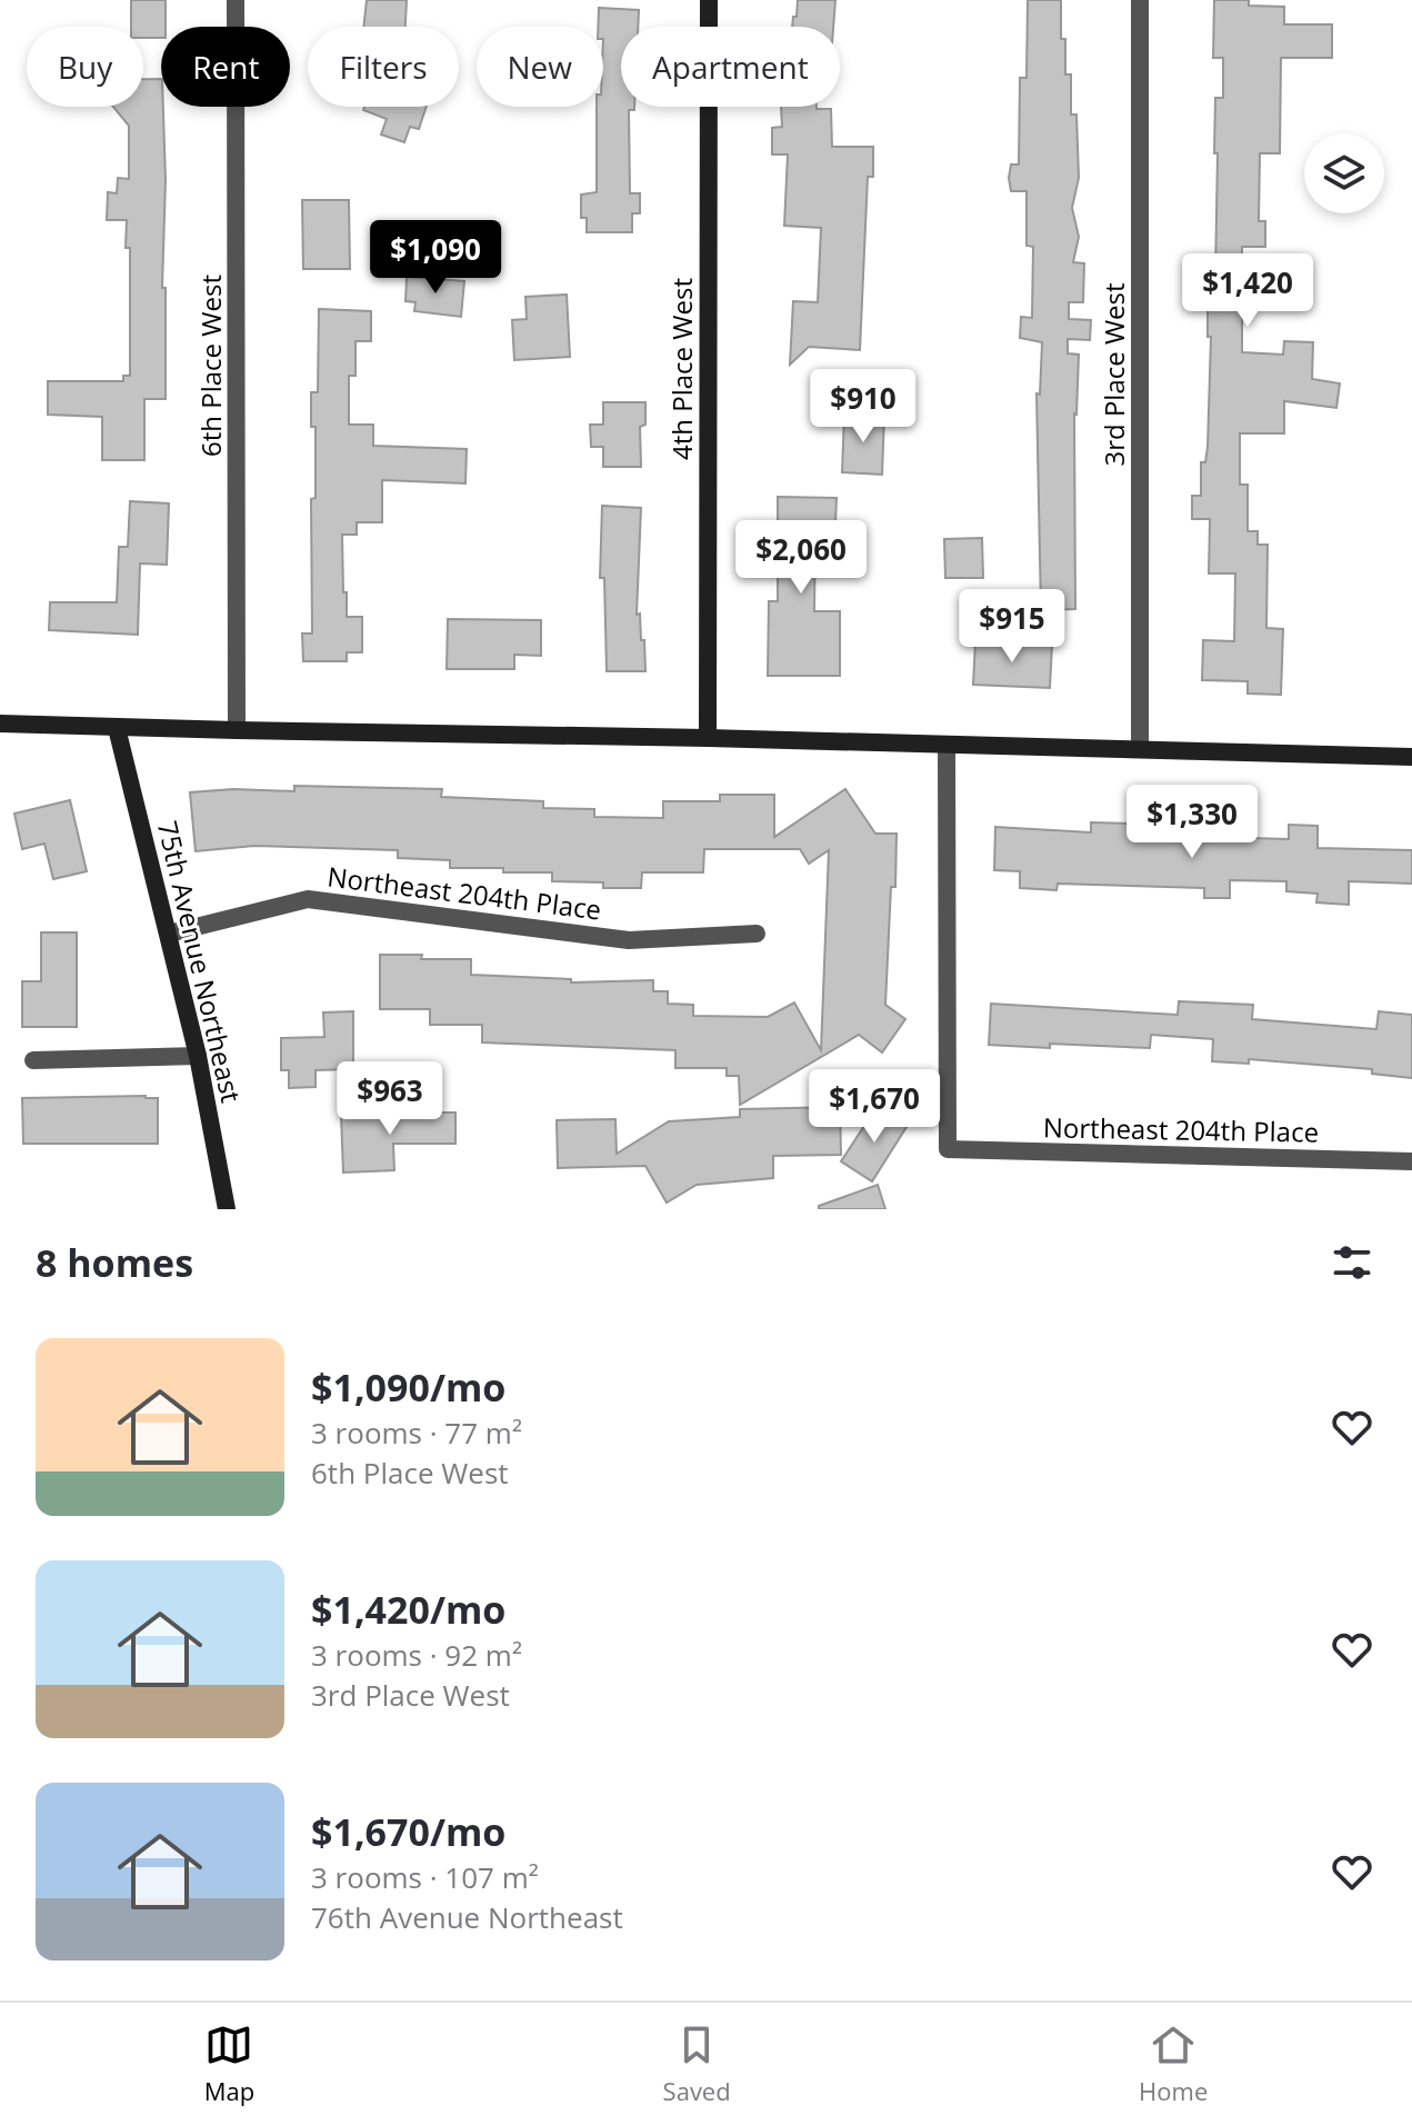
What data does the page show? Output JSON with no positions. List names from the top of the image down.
{
  "streets": {
    "street": [
      "6th Place West",
      "4th Place West",
      "3rd Place West",
      "Northeast 204th Place",
      "75th Avenue Northeast"
    ]
  },
  "crossings": [
    ["Northeast 204th Place", "75th Avenue Northeast"]
  ],
  "page": {
    "chip": [
      "Buy",
      "Rent",
      "Filters",
      "New",
      "Apartment"
    ],
    "price": [
      "$1,090",
      "$1,420",
      "$910",
      "$2,060",
      "$915",
      "$1,330",
      "$963",
      "$1,670"
    ],
    "heading": "8 homes",
    "list": [
      {
        "name": "$1,090/mo",
        "note": "3 rooms · 77 m² · 6th Place West"
      },
      {
        "name": "$1,420/mo",
        "note": "3 rooms · 92 m² · 3rd Place West"
      },
      {
        "name": "$1,670/mo",
        "note": "3 rooms · 107 m² · 76th Avenue Northeast"
      }
    ],
    "tabs": ["Map", "Saved", "Home"]
  }
}
